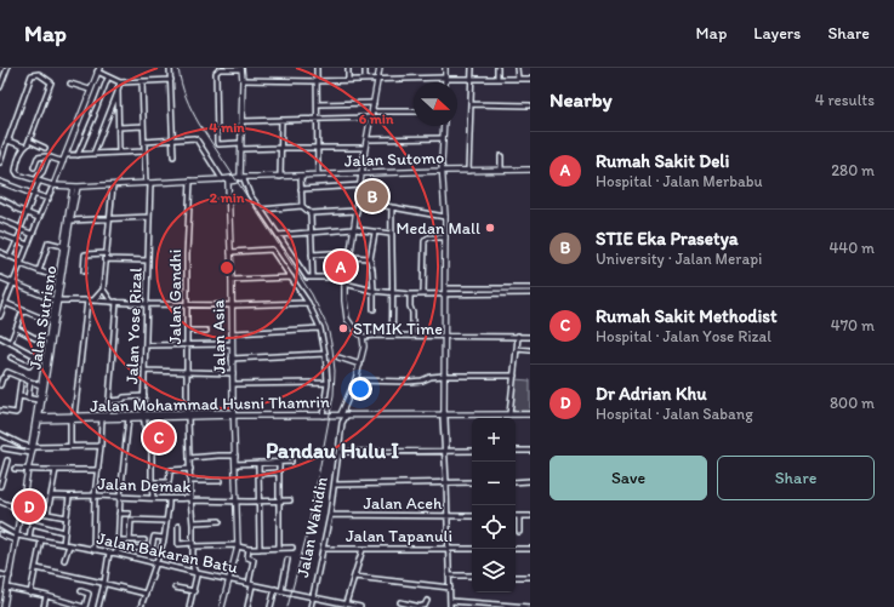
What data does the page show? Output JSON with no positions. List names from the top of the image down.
{
  "streets": {
    "main road": [
      "Jalan Sutomo",
      "Jalan Sutrisno",
      "Jalan Asia",
      "Jalan Mohammad Husni Thamrin"
    ],
    "street": [
      "Jalan Gandhi",
      "Jalan Yose Rizal",
      "Jalan Demak",
      "Jalan Aceh",
      "Jalan Wahidin",
      "Jalan Tapanuli",
      "Jalan Bakaran Batu"
    ]
  },
  "crossings": [
    ["Jalan Sutomo", "Jalan Gandhi"],
    ["Jalan Sutomo", "Jalan Sutrisno"],
    ["Jalan Sutomo", "Jalan Yose Rizal"],
    ["Jalan Sutomo", "Jalan Asia"],
    ["Jalan Gandhi", "Jalan Mohammad Husni Thamrin"],
    ["Jalan Gandhi", "Jalan Demak"],
    ["Jalan Gandhi", "Jalan Bakaran Batu"],
    ["Jalan Sutrisno", "Jalan Mohammad Husni Thamrin"],
    ["Jalan Sutrisno", "Jalan Bakaran Batu"],
    ["Jalan Yose Rizal", "Jalan Mohammad Husni Thamrin"],
    ["Jalan Yose Rizal", "Jalan Demak"],
    ["Jalan Asia", "Jalan Mohammad Husni Thamrin"],
    ["Jalan Asia", "Jalan Demak"],
    ["Jalan Asia", "Jalan Bakaran Batu"],
    ["Jalan Mohammad Husni Thamrin", "Jalan Wahidin"],
    ["Jalan Aceh", "Jalan Wahidin"],
    ["Jalan Wahidin", "Jalan Tapanuli"],
    ["Jalan Wahidin", "Jalan Bakaran Batu"]
  ],
  "districts": ["Pandau Hulu I"],
  "places": ["Medan Mall", "STMIK Time"],
  "north": "right",
  "page": {
    "header": "Map",
    "nav": ["Map", "Layers", "Share"],
    "heading": ["Nearby", "4 results"],
    "list": [
      {
        "mark": "A",
        "name": "Rumah Sakit Deli",
        "note": "Hospital · Jalan Merbabu",
        "value": "280 m"
      },
      {
        "mark": "B",
        "name": "STIE Eka Prasetya",
        "note": "University · Jalan Merapi",
        "value": "440 m"
      },
      {
        "mark": "C",
        "name": "Rumah Sakit Methodist",
        "note": "Hospital · Jalan Yose Rizal",
        "value": "470 m"
      },
      {
        "mark": "D",
        "name": "Dr Adrian Khu",
        "note": "Hospital · Jalan Sabang",
        "value": "800 m"
      }
    ],
    "pins": [
      "B",
      "A",
      "C",
      "D"
    ],
    "map_buttons": ["+", "−"],
    "buttons": ["Save", "Share"]
  },
  "rings": ["6 min", "4 min", "2 min"]
}
